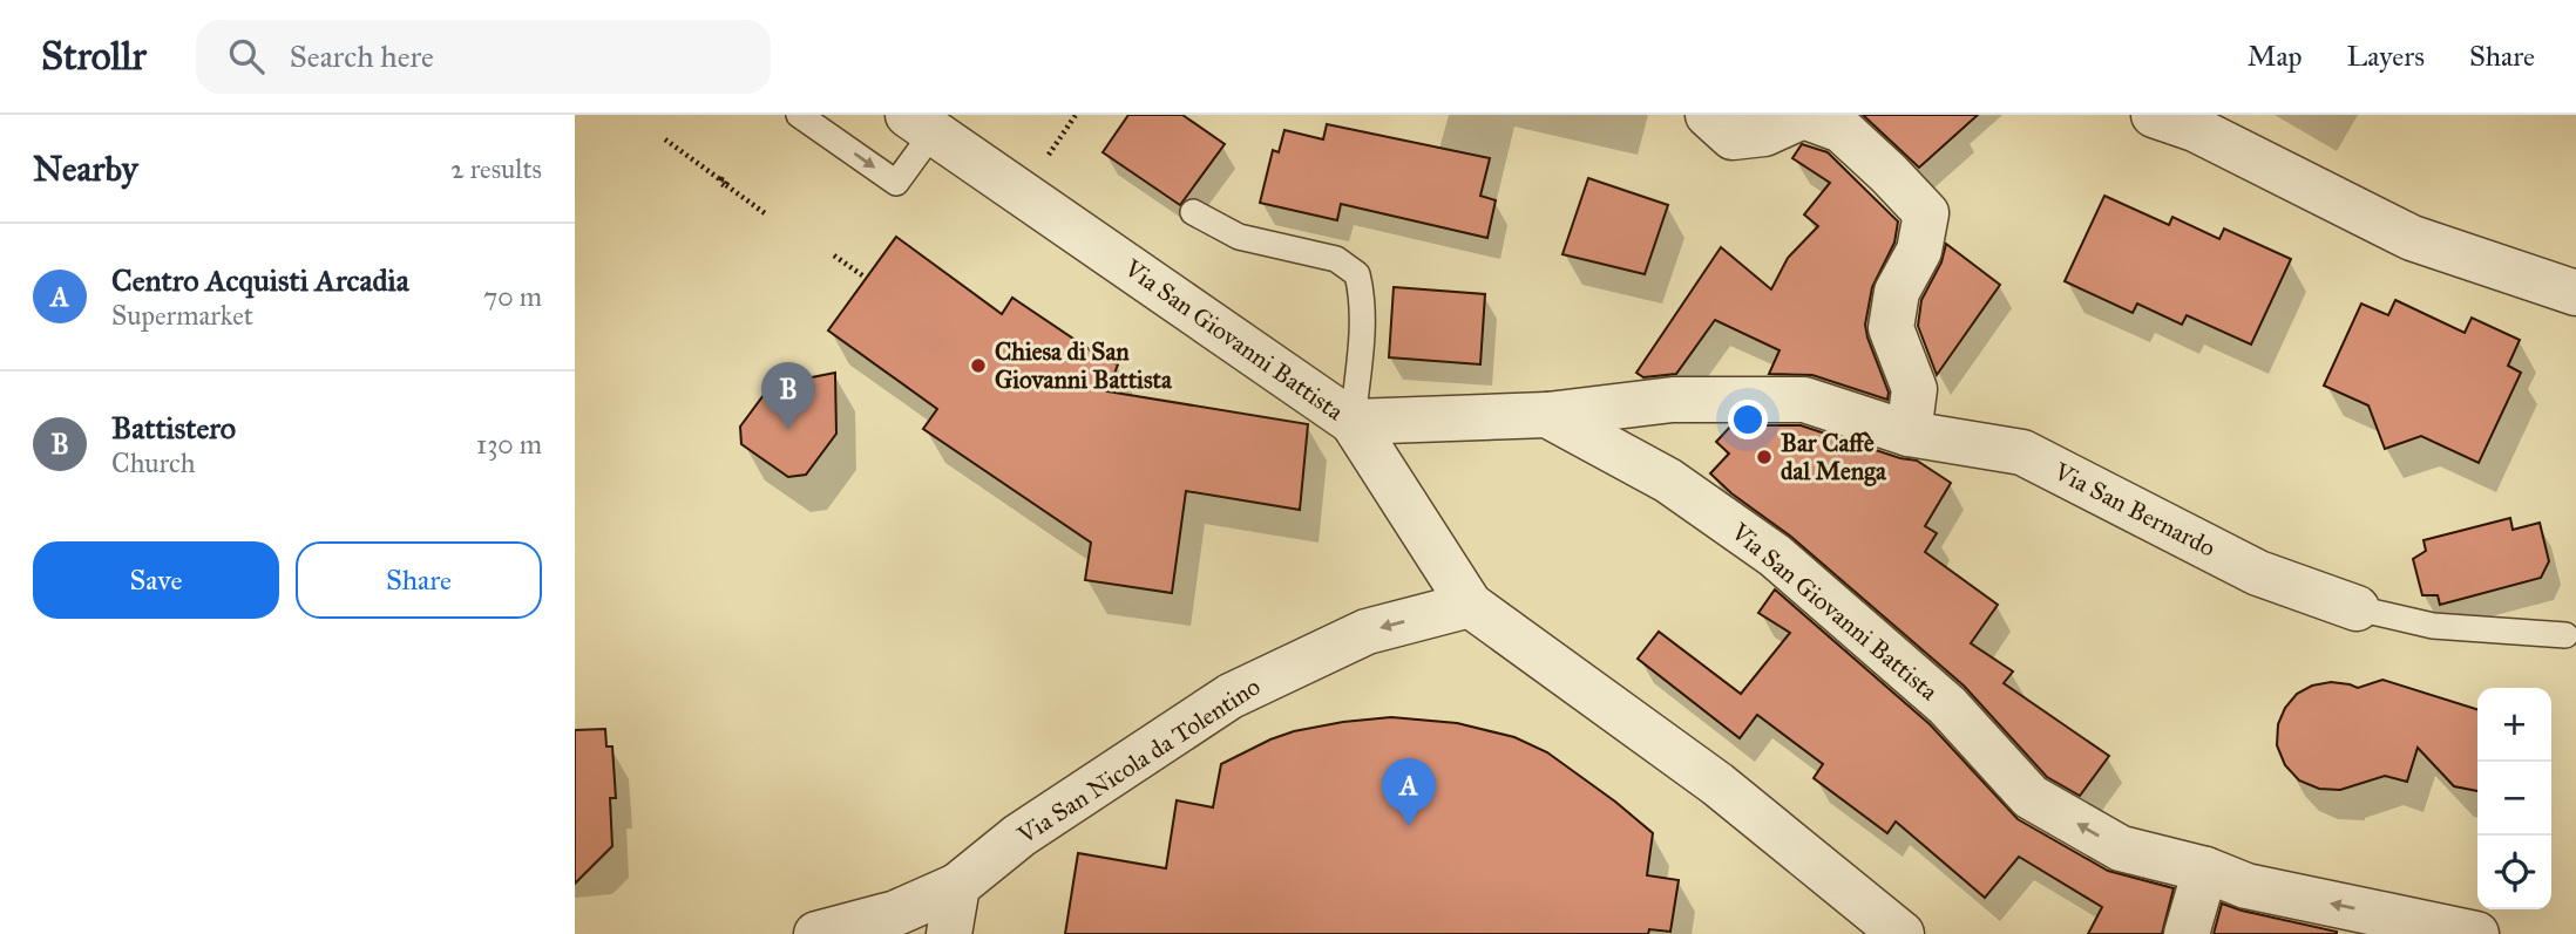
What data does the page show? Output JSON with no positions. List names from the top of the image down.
{
  "streets": {
    "street": ["Via San Giovanni Battista", "Via San Bernardo", "Via San Nicola da Tolentino"]
  },
  "crossings": [
    ["Via San Giovanni Battista", "Via San Bernardo"]
  ],
  "one_way": ["Via San Nicola da Tolentino"],
  "places": ["Chiesa di San Giovanni Battista", "Bar Caffè dal Menga"],
  "page": {
    "header": "Strollr",
    "search": "Search here",
    "nav": ["Map", "Layers", "Share"],
    "heading": ["Nearby", "2 results"],
    "list": [
      {
        "mark": "A",
        "name": "Centro Acquisti Arcadia",
        "note": "Supermarket",
        "value": "70 m"
      },
      {
        "mark": "B",
        "name": "Battistero",
        "note": "Church",
        "value": "130 m"
      }
    ],
    "pins": ["B", "A"],
    "buttons": ["Save", "Share"],
    "map_buttons": ["+", "−"]
  }
}
